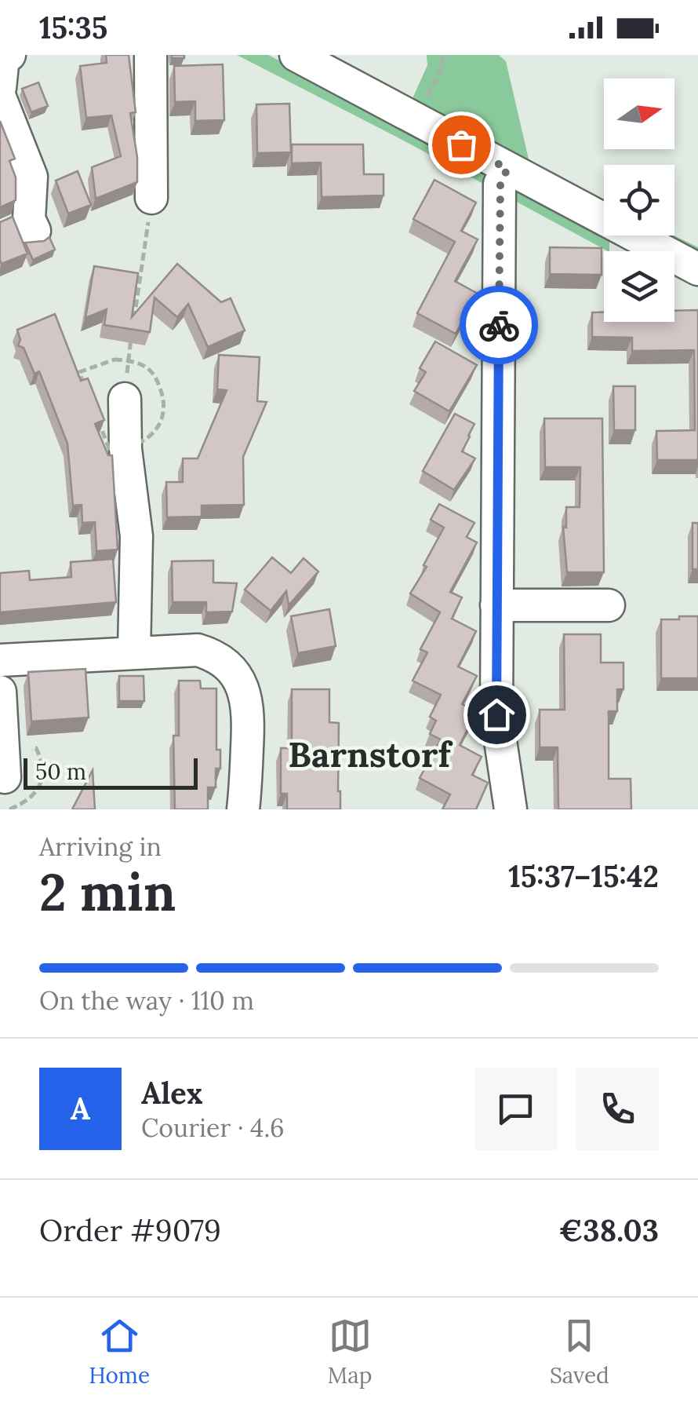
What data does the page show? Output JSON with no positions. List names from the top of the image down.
{
  "districts": ["Barnstorf"],
  "scale_bar": "50 m",
  "north": "right",
  "page": {
    "status": "15:35",
    "scale": "50 m",
    "heading": ["2 min", "Arriving in", "15:37–15:42"],
    "panel": [
      "Alex",
      "Courier · 4.6",
      "Order #9079",
      "€38.03"
    ],
    "bar": "On the way · 110 m",
    "round": "A",
    "tabs": ["Home", "Map", "Saved"]
  }
}
